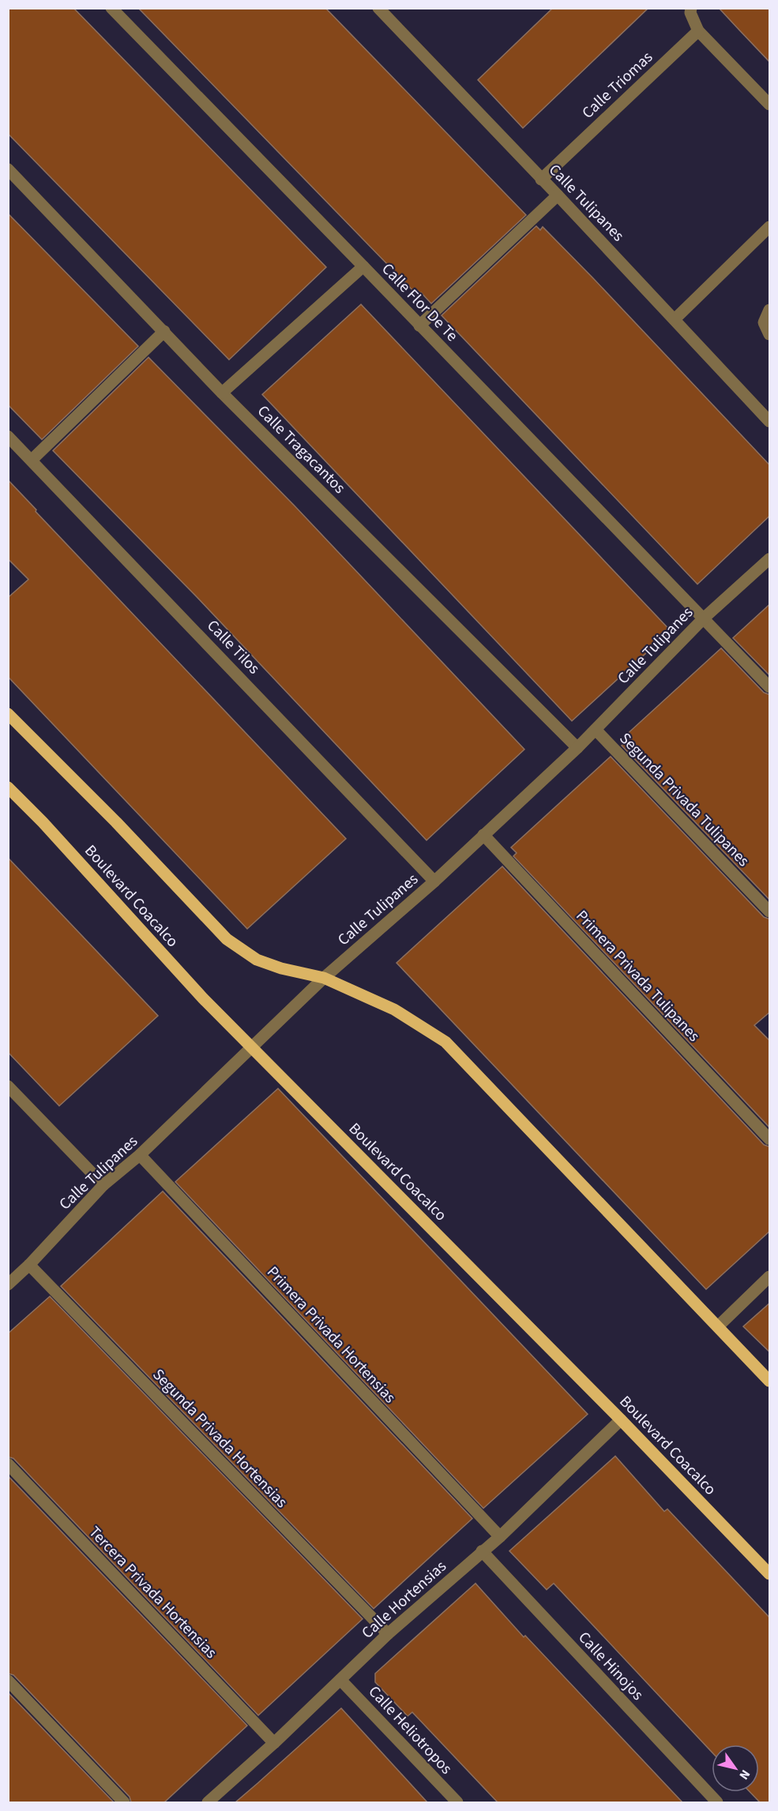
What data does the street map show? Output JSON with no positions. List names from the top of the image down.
{
  "streets": {
    "main road": ["Boulevard Coacalco"],
    "street": [
      "Calle Triomas",
      "Calle Tulipanes",
      "Calle Flor De Te",
      "Calle Tragacantos",
      "Calle Tilos",
      "Segunda Privada Tulipanes",
      "Primera Privada Tulipanes",
      "Primera Privada Hortensias",
      "Segunda Privada Hortensias",
      "Tercera Privada Hortensias",
      "Calle Hortensias",
      "Calle Hinojos",
      "Calle Heliotropos"
    ]
  },
  "crossings": [
    ["Calle Triomas", "Calle Tulipanes"],
    ["Calle Tulipanes", "Calle Flor De Te"],
    ["Calle Tulipanes", "Calle Tragacantos"],
    ["Calle Tulipanes", "Calle Tilos"],
    ["Calle Tulipanes", "Segunda Privada Tulipanes"],
    ["Calle Tulipanes", "Boulevard Coacalco"],
    ["Calle Tulipanes", "Primera Privada Tulipanes"],
    ["Calle Tulipanes", "Primera Privada Hortensias"],
    ["Calle Tulipanes", "Segunda Privada Hortensias"],
    ["Boulevard Coacalco", "Calle Hortensias"],
    ["Primera Privada Hortensias", "Calle Hortensias"],
    ["Segunda Privada Hortensias", "Calle Hortensias"],
    ["Tercera Privada Hortensias", "Calle Hortensias"],
    ["Calle Hortensias", "Calle Hinojos"],
    ["Calle Hortensias", "Calle Heliotropos"]
  ],
  "north": "bottom right"
}
